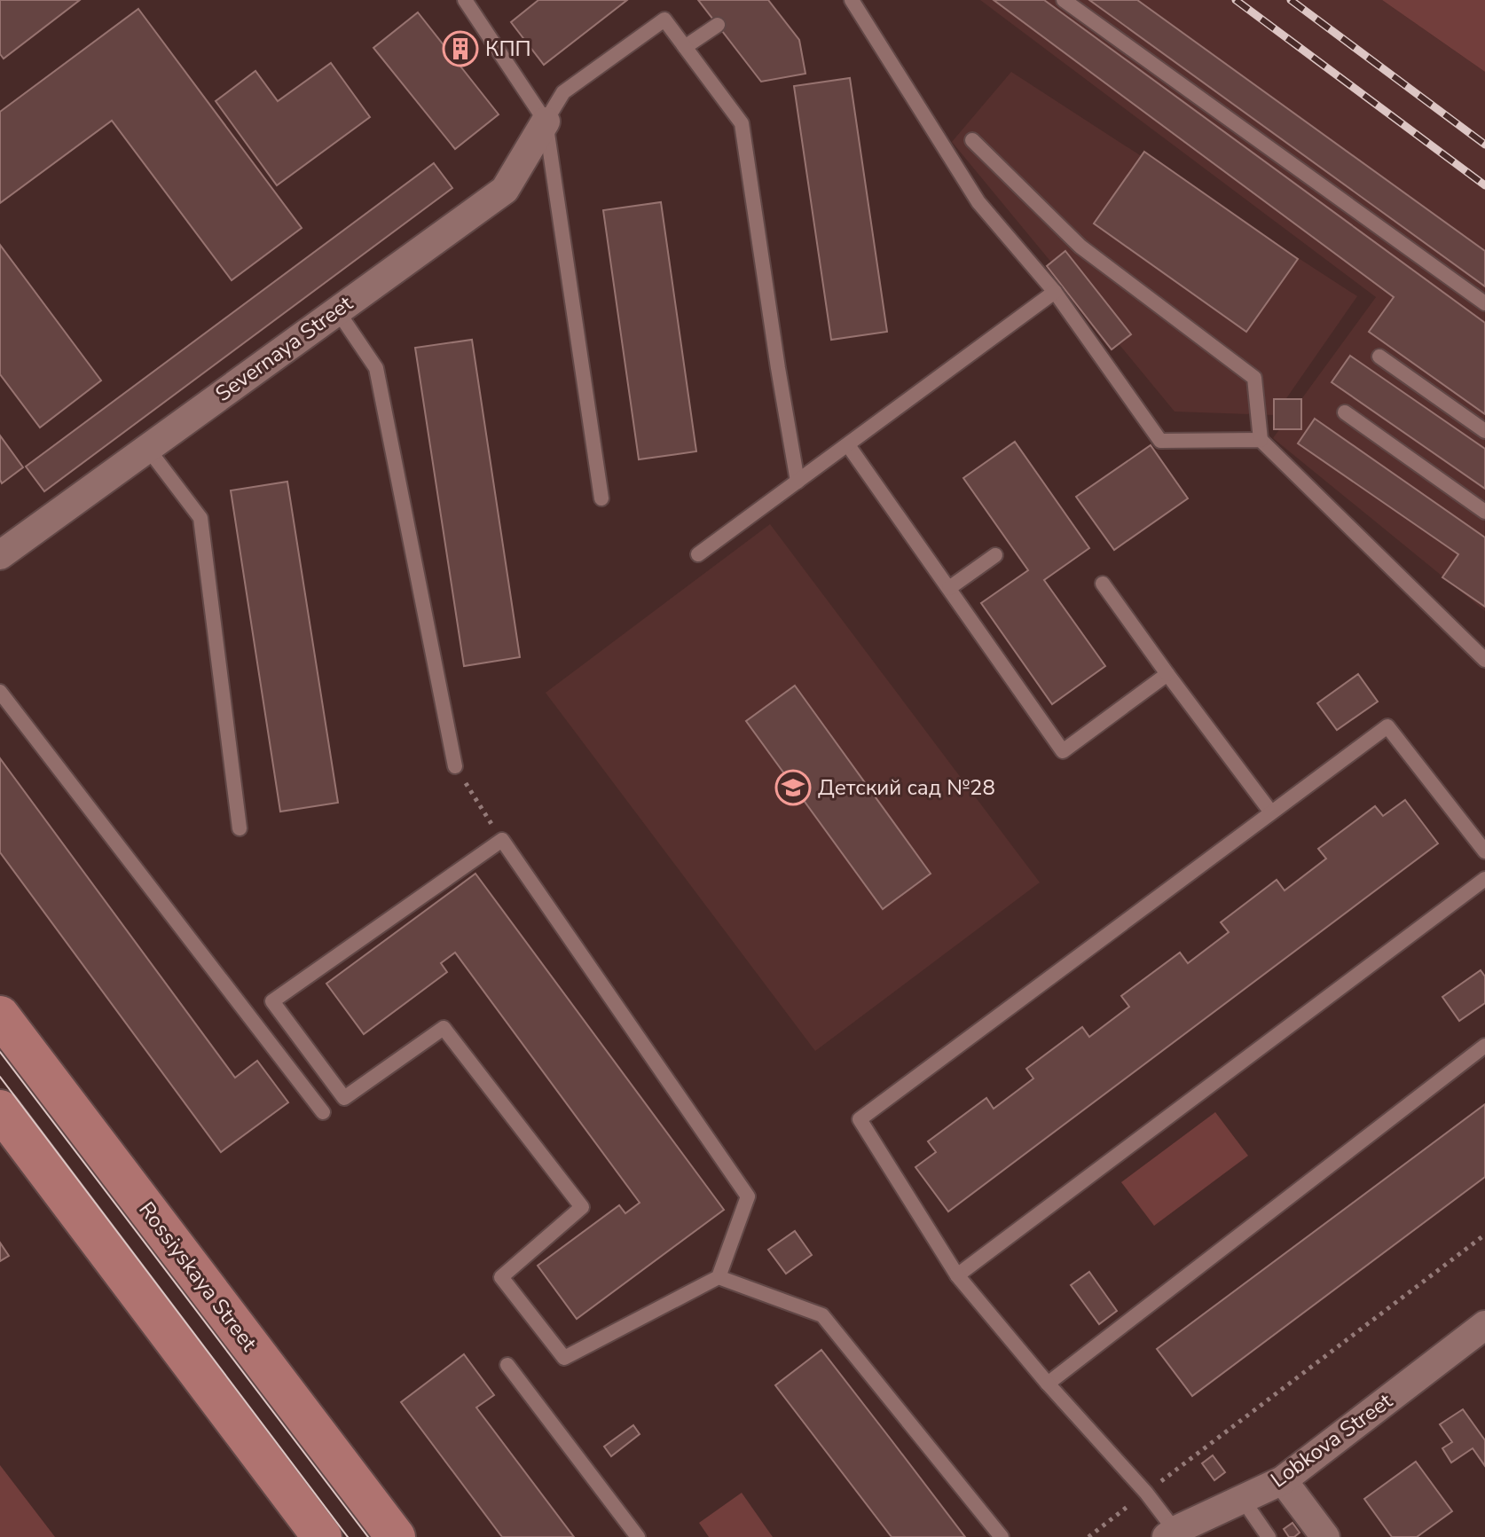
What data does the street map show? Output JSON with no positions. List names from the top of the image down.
{
  "streets": {
    "main road": ["Rossiyskaya Street"],
    "street": ["Severnaya Street", "Lobkova Street"]
  },
  "places": {
    "building": ["КПП"],
    "school or university": ["Детский сад №28"]
  }
}
